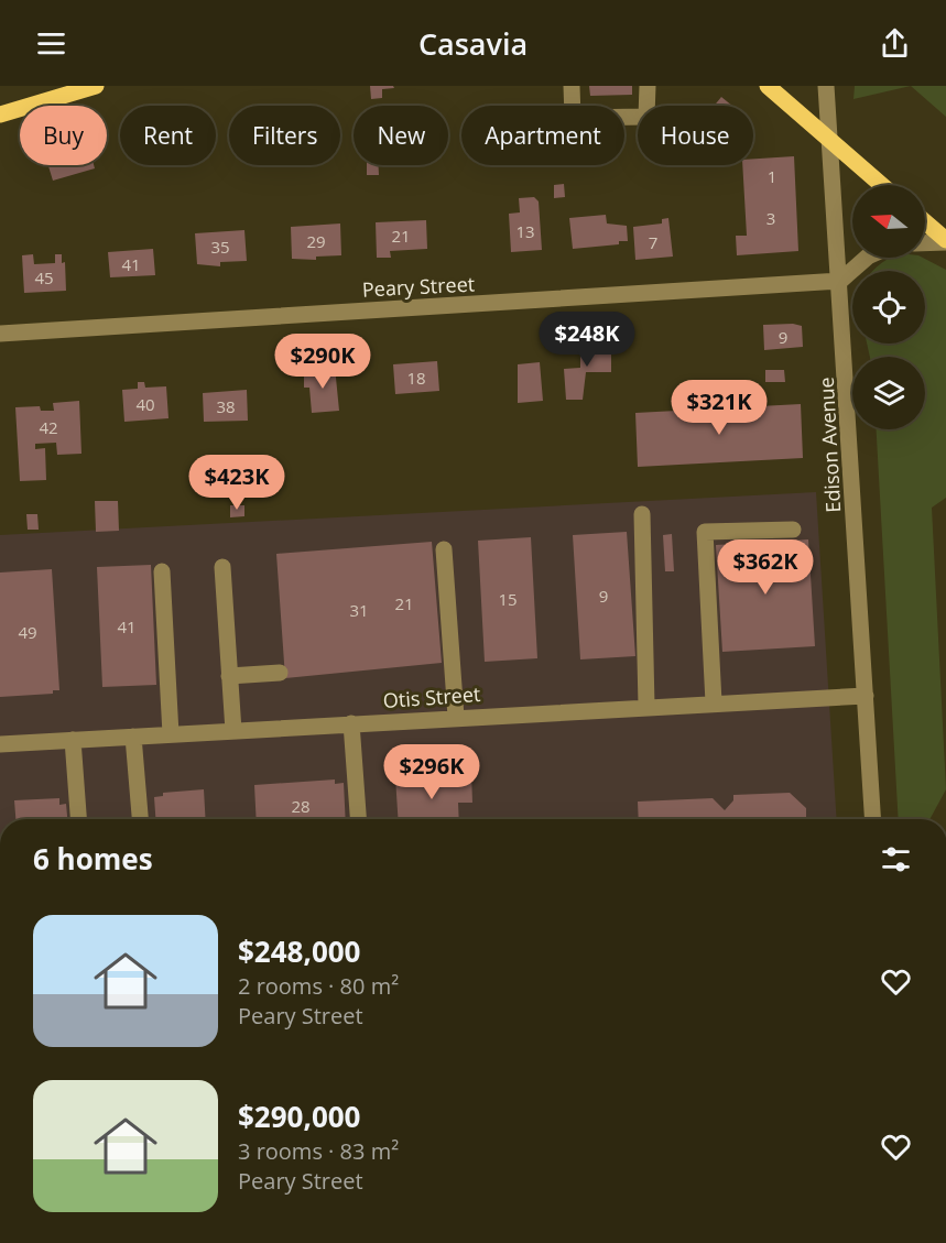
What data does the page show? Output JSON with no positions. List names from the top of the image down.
{
  "streets": {
    "street": ["Peary Street", "Edison Avenue", "Otis Street"]
  },
  "crossings": [
    ["Peary Street", "Edison Avenue"],
    ["Edison Avenue", "Otis Street"]
  ],
  "house_numbers": [
    "1",
    "3",
    "13",
    "21",
    "29",
    "7",
    "35",
    "41",
    "45",
    "9",
    "18",
    "40",
    "38",
    "42",
    "9",
    "15",
    "21",
    "31",
    "41",
    "49",
    "28"
  ],
  "north": "left",
  "page": {
    "header": "Casavia",
    "chip": [
      "Buy",
      "Rent",
      "Filters",
      "New",
      "Apartment",
      "House"
    ],
    "price": [
      "$248K",
      "$290K",
      "$321K",
      "$423K",
      "$362K",
      "$296K"
    ],
    "heading": "6 homes",
    "list": [
      {
        "name": "$248,000",
        "note": "2 rooms · 80 m² · Peary Street"
      },
      {
        "name": "$290,000",
        "note": "3 rooms · 83 m² · Peary Street"
      }
    ]
  }
}
